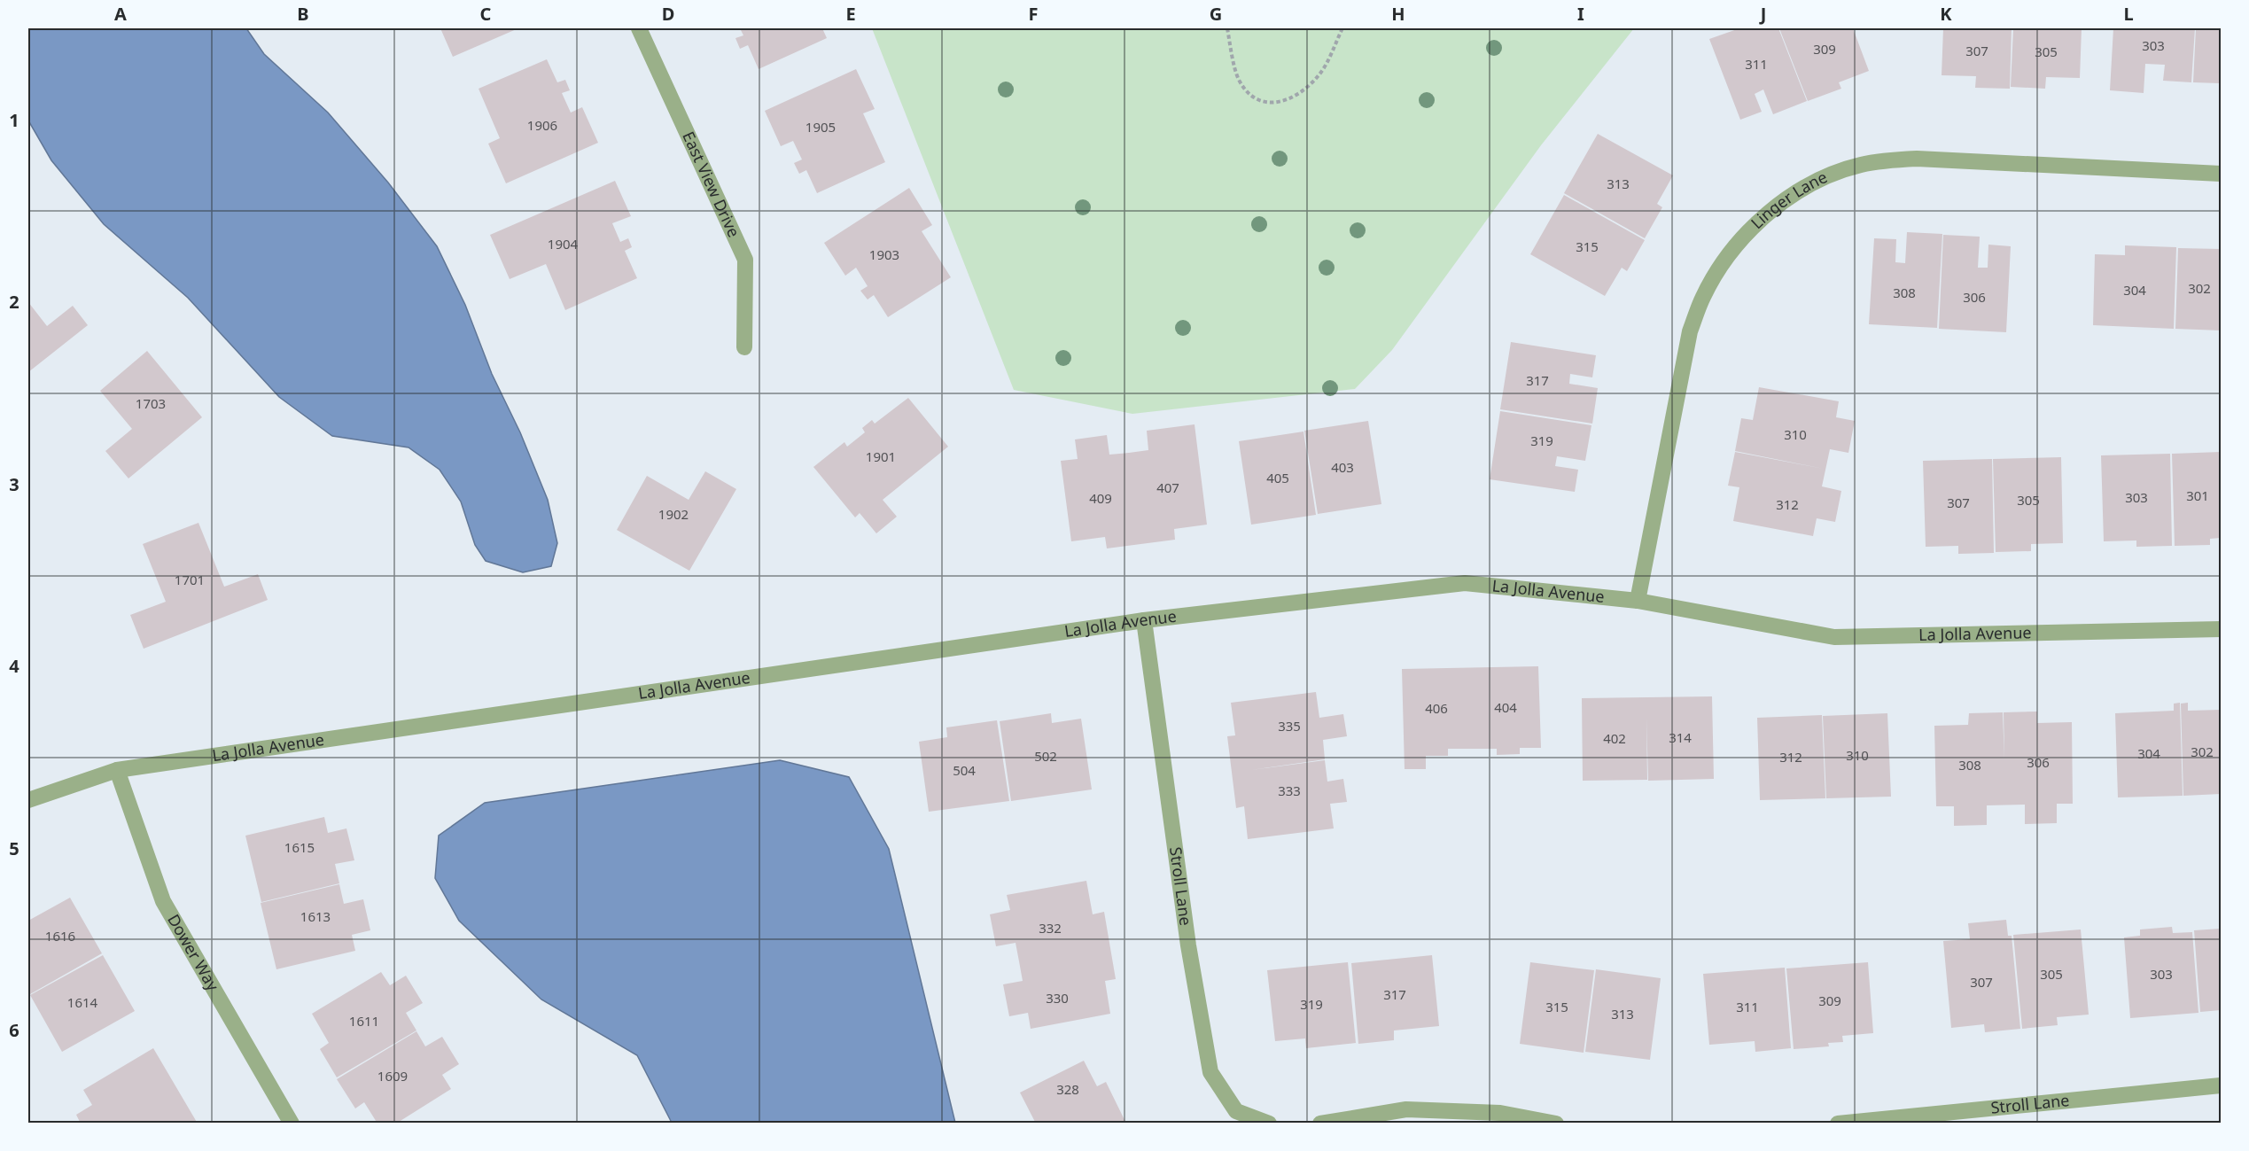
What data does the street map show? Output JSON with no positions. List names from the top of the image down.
{
  "streets": {
    "street": [
      "East View Drive",
      "Linger Lane",
      "La Jolla Avenue",
      "Stroll Lane",
      "Dower Way"
    ]
  },
  "crossings": [
    ["Linger Lane", "La Jolla Avenue"],
    ["La Jolla Avenue", "Stroll Lane"],
    ["La Jolla Avenue", "Dower Way"]
  ],
  "house_numbers": [
    "303",
    "309",
    "307",
    "305",
    "311",
    "1906",
    "1905",
    "313",
    "1904",
    "315",
    "1903",
    "302",
    "304",
    "308",
    "306",
    "317",
    "1703",
    "310",
    "319",
    "1901",
    "403",
    "405",
    "407",
    "301",
    "303",
    "409",
    "305",
    "307",
    "312",
    "1902",
    "1701",
    "404",
    "406",
    "335",
    "314",
    "402",
    "302",
    "304",
    "310",
    "502",
    "312",
    "306",
    "308",
    "504",
    "333",
    "1615",
    "1613",
    "332",
    "1616",
    "305",
    "303",
    "307",
    "317",
    "330",
    "309",
    "1614",
    "319",
    "315",
    "311",
    "313",
    "1611",
    "1609",
    "328"
  ],
  "grid": {
    "columns": [
      "A",
      "B",
      "C",
      "D",
      "E",
      "F",
      "G",
      "H",
      "I",
      "J",
      "K",
      "L"
    ],
    "rows": [
      "1",
      "2",
      "3",
      "4",
      "5",
      "6"
    ]
  }
}
